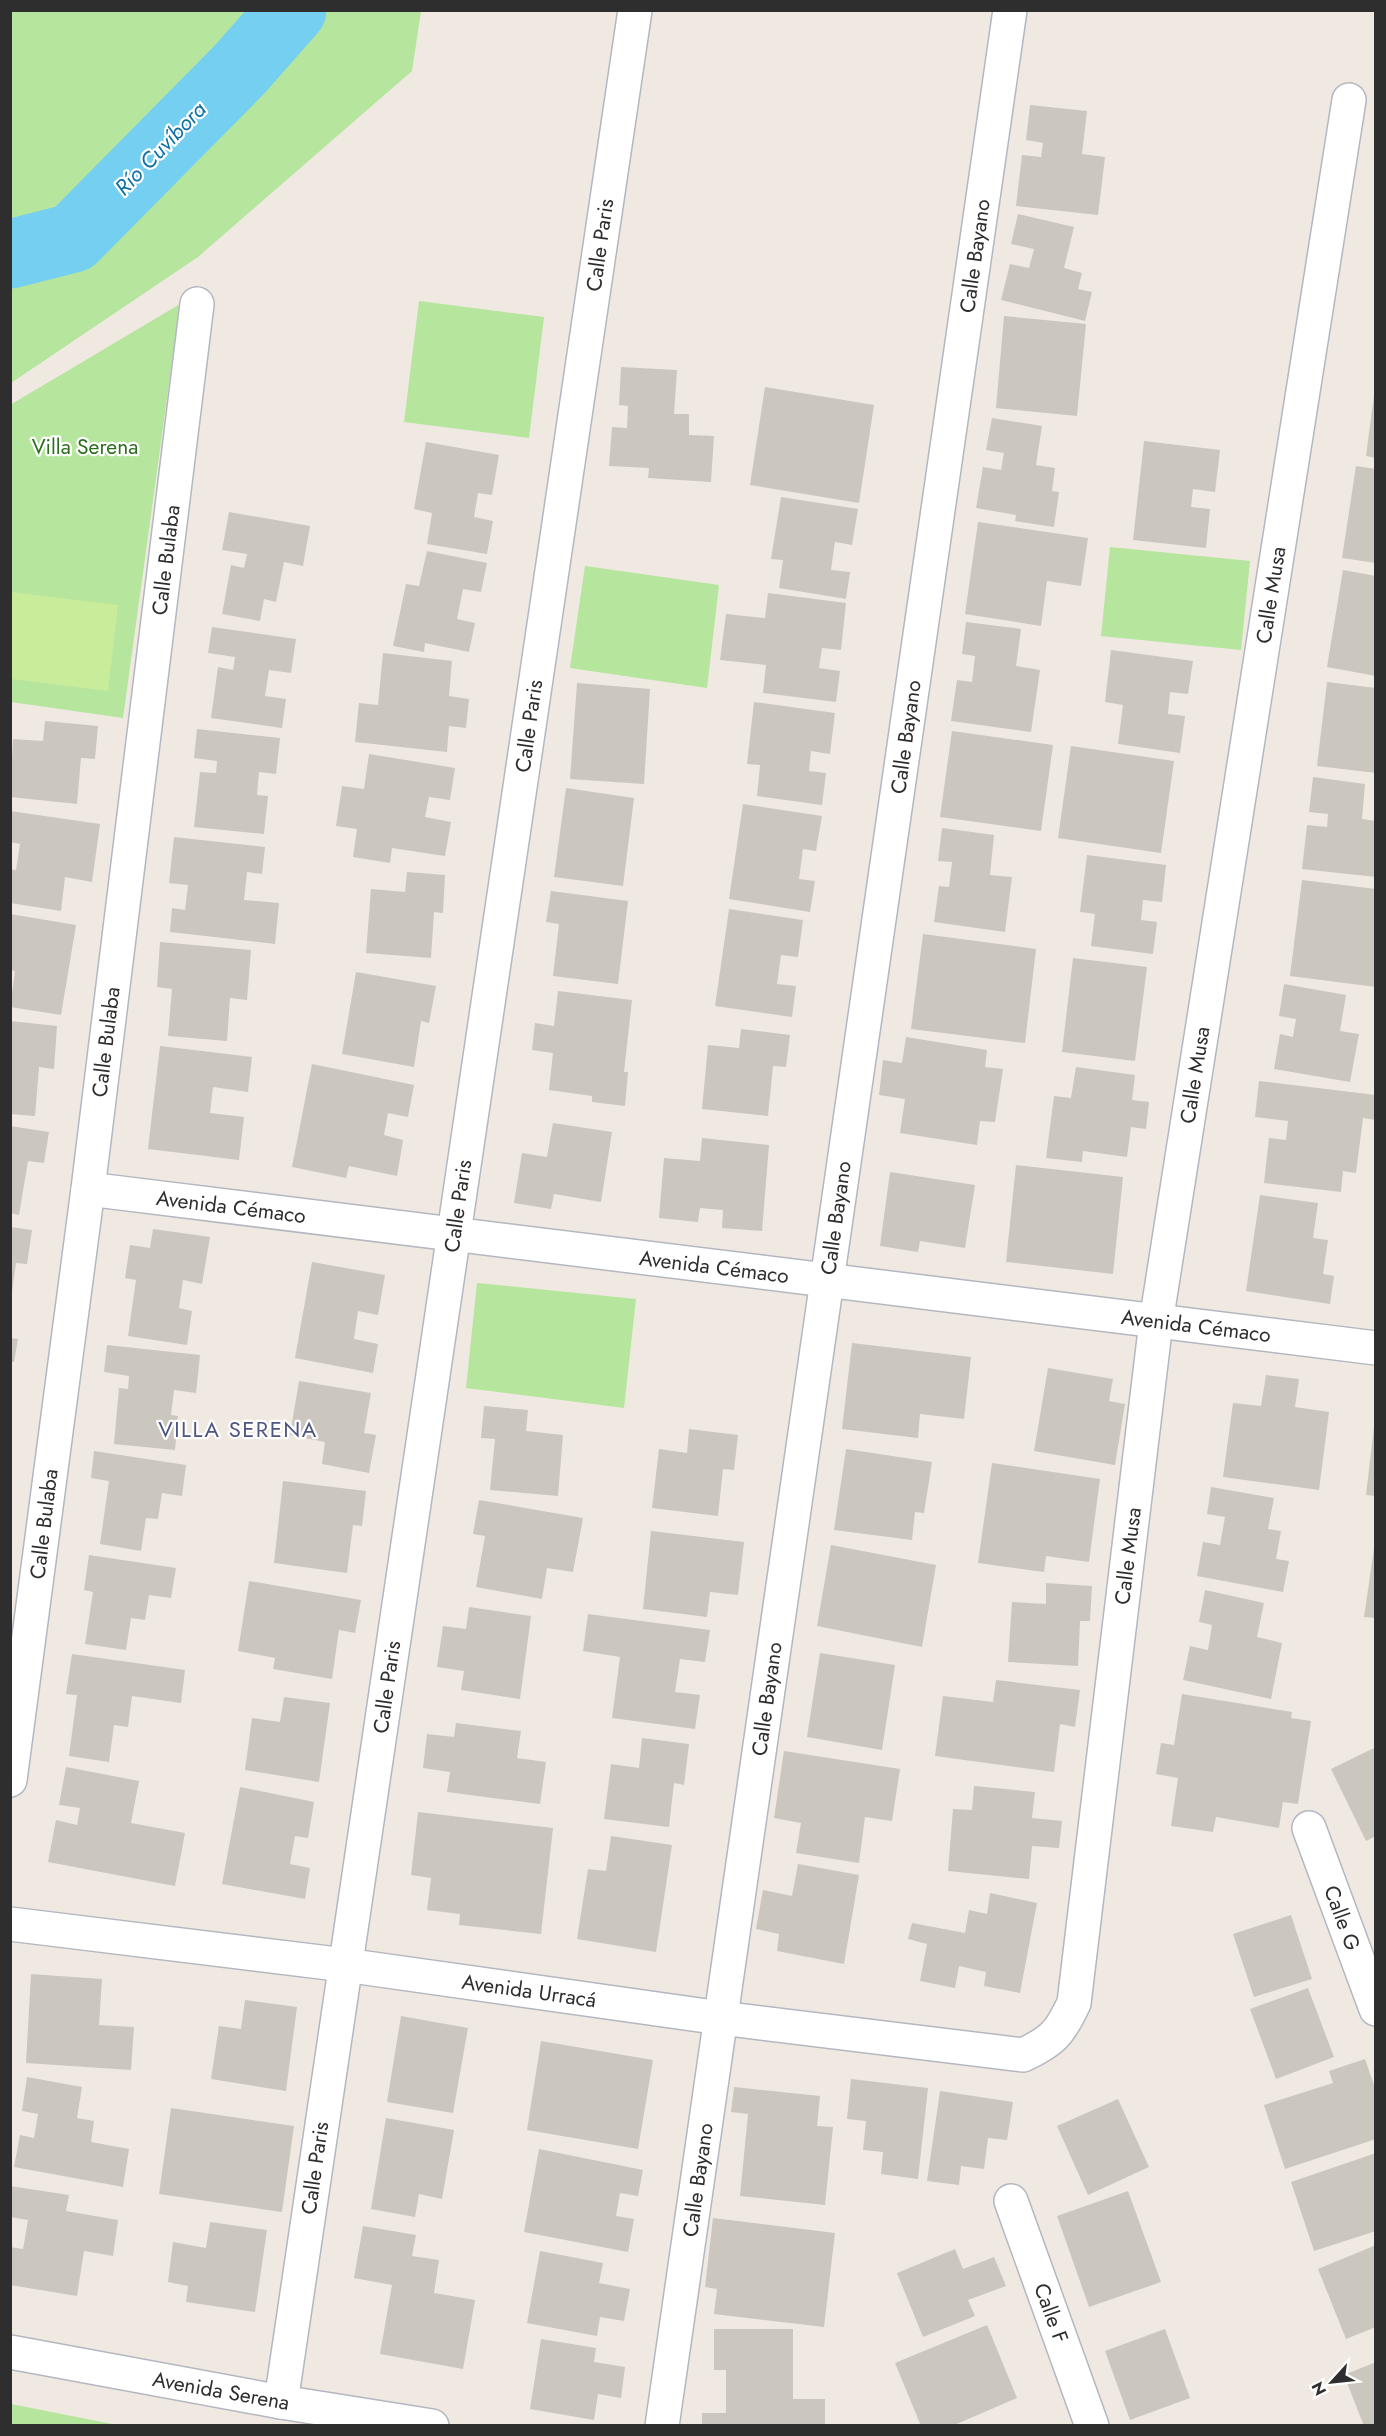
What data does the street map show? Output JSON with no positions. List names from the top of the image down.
{
  "streets": {
    "street": [
      "Calle Paris",
      "Calle Bayano",
      "Calle Bulaba",
      "Calle Musa",
      "Avenida Cémaco",
      "Calle G",
      "Avenida Urracá",
      "Calle F",
      "Avenida Serena"
    ]
  },
  "crossings": [
    ["Calle Paris", "Avenida Cémaco"],
    ["Calle Paris", "Avenida Urracá"],
    ["Calle Paris", "Avenida Serena"],
    ["Calle Bayano", "Avenida Cémaco"],
    ["Calle Bayano", "Avenida Urracá"],
    ["Calle Bulaba", "Avenida Cémaco"],
    ["Calle Musa", "Avenida Cémaco"],
    ["Calle Musa", "Avenida Urracá"]
  ],
  "districts": ["VILLA SERENA"],
  "water": ["Río Cuvíbora"],
  "parks": ["Villa Serena"],
  "north": "bottom left"
}
